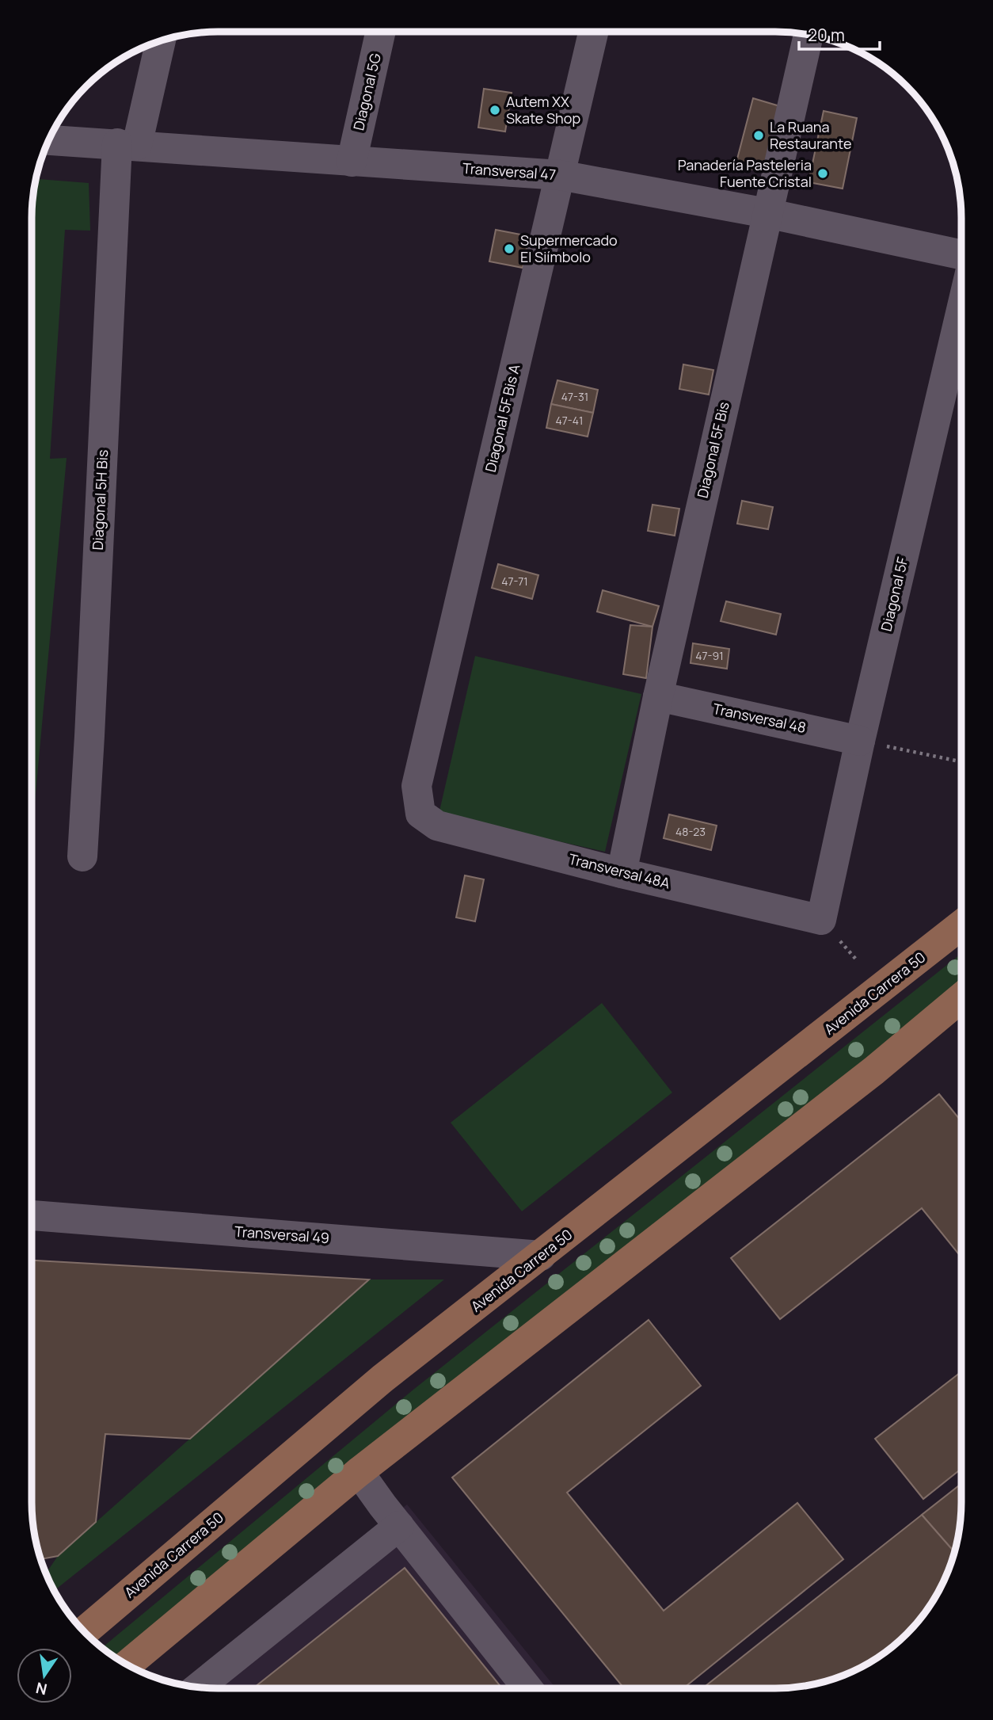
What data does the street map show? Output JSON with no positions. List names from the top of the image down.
{
  "streets": {
    "main road": ["Avenida Carrera 50"],
    "street": [
      "Diagonal 5G",
      "Transversal 47",
      "Diagonal 5F Bis A",
      "Diagonal 5F Bis",
      "Diagonal 5H Bis",
      "Diagonal 5F",
      "Transversal 48",
      "Transversal 48A",
      "Transversal 49"
    ]
  },
  "crossings": [
    ["Diagonal 5G", "Transversal 47"],
    ["Transversal 47", "Diagonal 5F Bis A"],
    ["Transversal 47", "Diagonal 5F Bis"],
    ["Transversal 47", "Diagonal 5H Bis"],
    ["Diagonal 5F Bis A", "Transversal 48A"],
    ["Diagonal 5F Bis", "Transversal 48"],
    ["Diagonal 5F Bis", "Transversal 48A"],
    ["Diagonal 5F", "Transversal 48"],
    ["Diagonal 5F", "Transversal 48A"],
    ["Avenida Carrera 50", "Transversal 49"]
  ],
  "places": [
    "Autem XX Skate Shop",
    "La Ruana Restaurante",
    "Panadería Pasteleria Fuente Cristal",
    "Supermercado El Siímbolo"
  ],
  "house_numbers": [
    "47-31",
    "47-41",
    "47-71",
    "47-91",
    "48-23"
  ],
  "scale_bar": "20 m",
  "north": "bottom"
}
